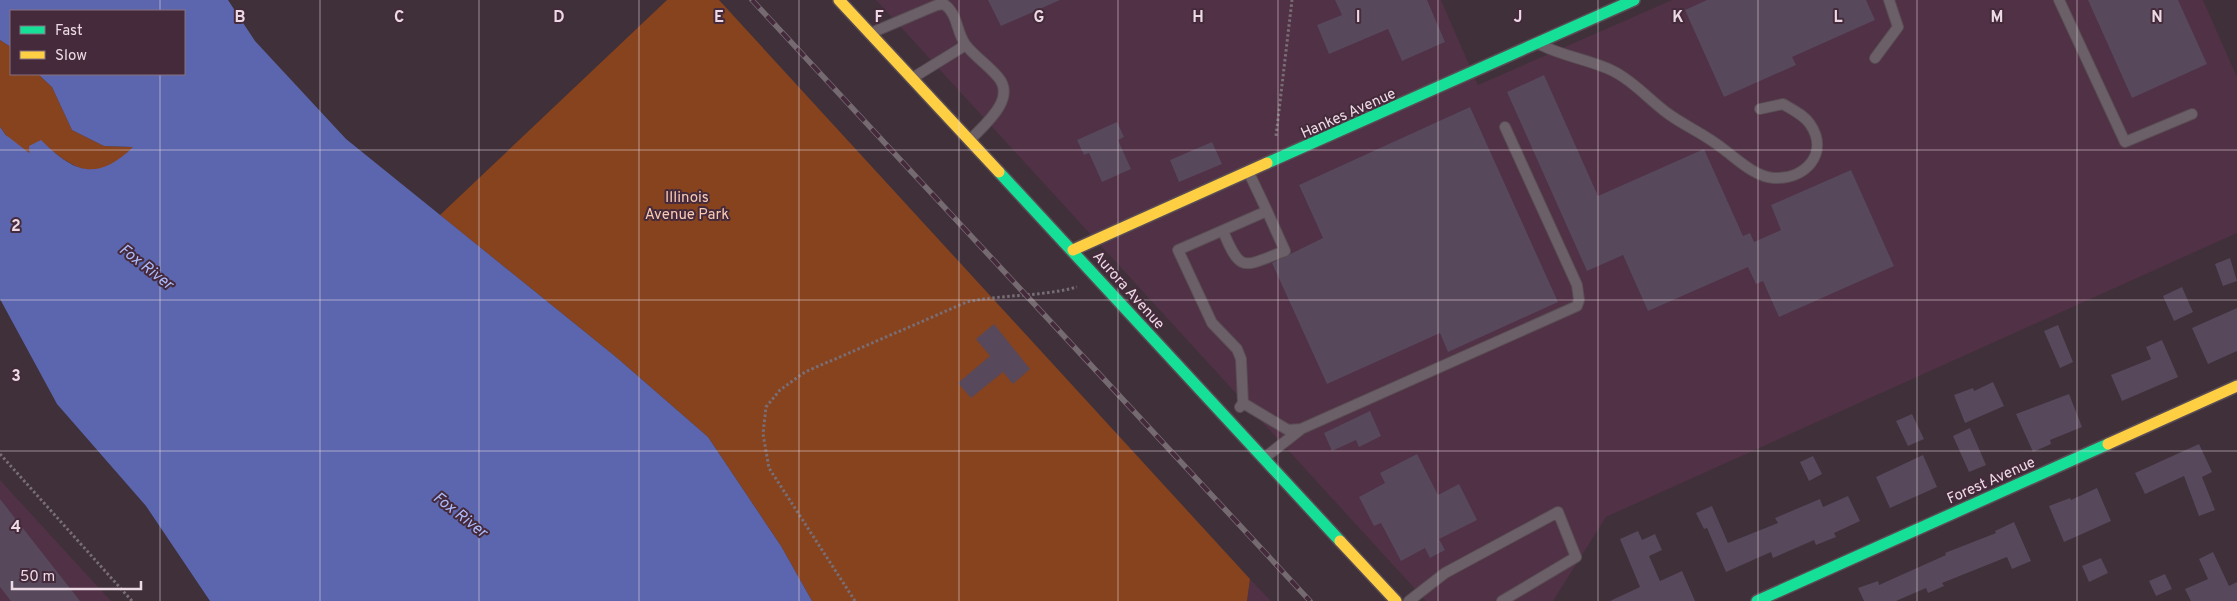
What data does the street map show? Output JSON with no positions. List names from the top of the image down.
{
  "streets": {
    "street": ["Hankes Avenue", "Aurora Avenue", "Forest Avenue"]
  },
  "crossings": [
    ["Hankes Avenue", "Aurora Avenue"]
  ],
  "water": ["Fox River"],
  "parks": ["Illinois Avenue Park"],
  "legend": ["Fast", "Slow"],
  "scale_bar": "50 m",
  "grid": {
    "columns": [
      "B",
      "C",
      "D",
      "E",
      "F",
      "G",
      "H",
      "I",
      "J",
      "K",
      "L",
      "M",
      "N"
    ],
    "rows": ["2", "3", "4"]
  }
}
